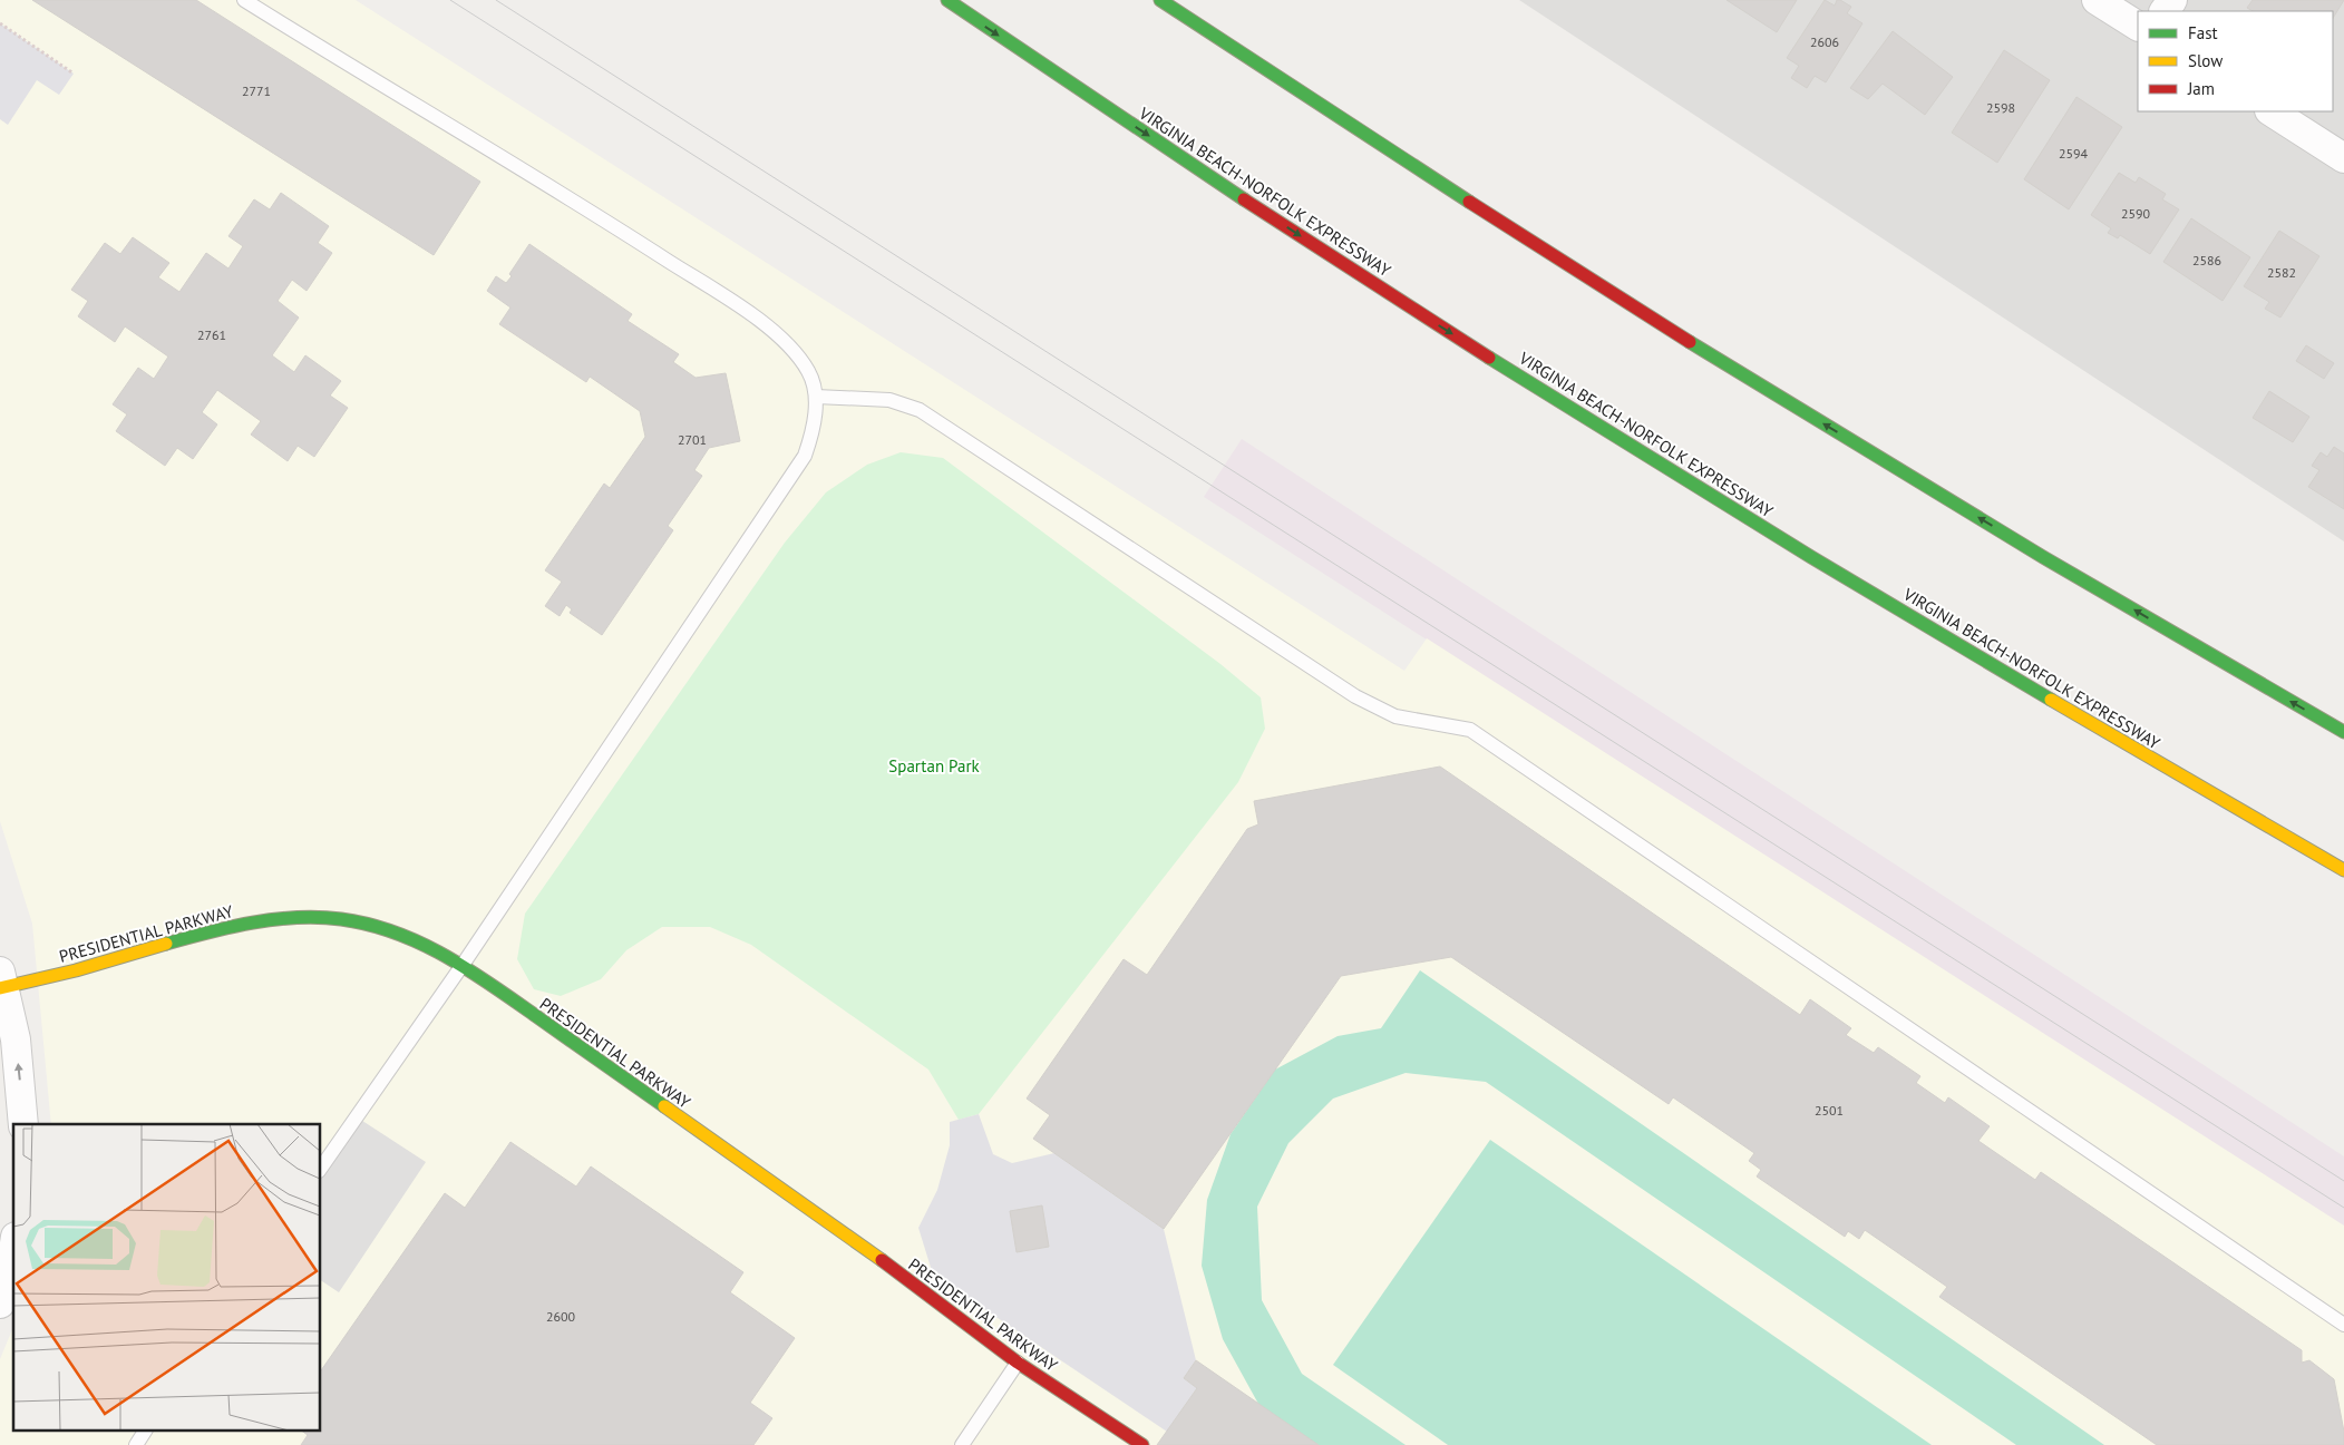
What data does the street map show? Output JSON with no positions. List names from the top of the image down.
{
  "streets": {
    "main road": ["VIRGINIA BEACH-NORFOLK EXPRESSWAY", "PRESIDENTIAL PARKWAY"]
  },
  "one_way": ["VIRGINIA BEACH-NORFOLK EXPRESSWAY"],
  "parks": ["Spartan Park"],
  "house_numbers": [
    "2606",
    "2771",
    "2598",
    "2594",
    "2590",
    "2586",
    "2582",
    "2761",
    "2701",
    "2501",
    "2600"
  ],
  "legend": ["Fast", "Slow", "Jam"]
}
